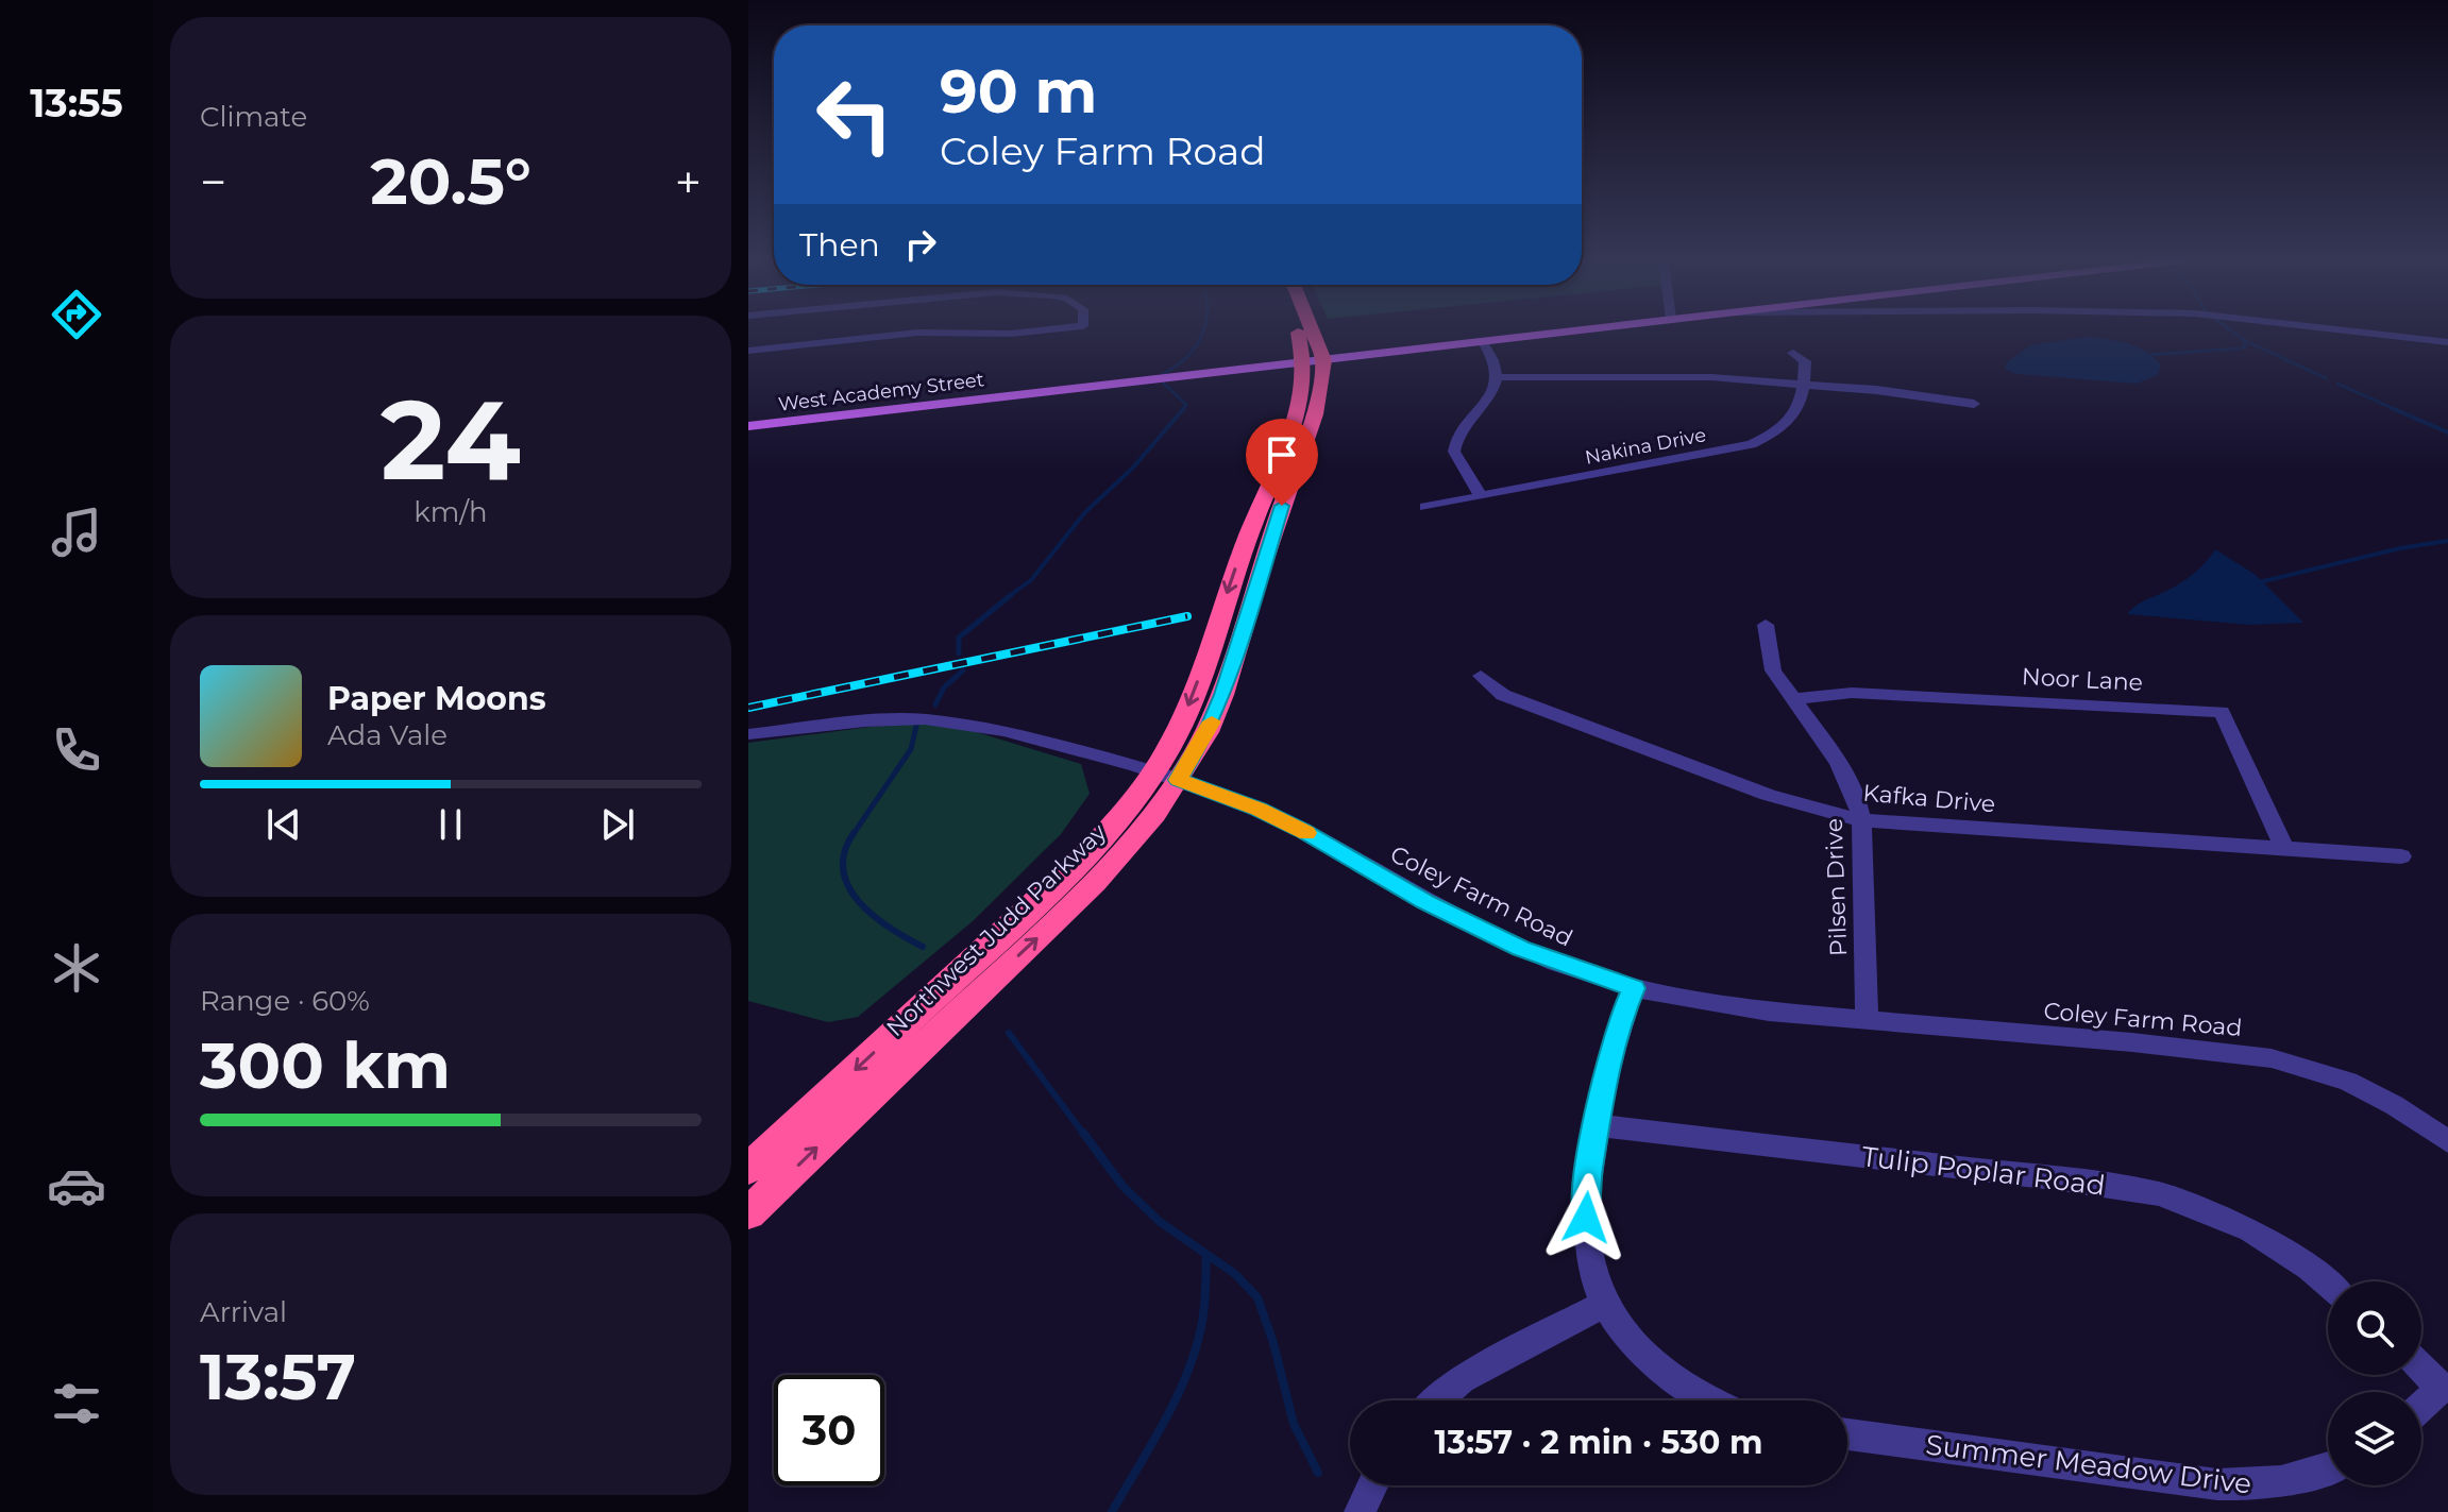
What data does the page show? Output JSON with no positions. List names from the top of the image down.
{
  "streets": {
    "highway": ["Northwest Judd Parkway"],
    "main road": ["West Academy Street"],
    "street": [
      "Nakina Drive",
      "Noor Lane",
      "Kafka Drive",
      "Pilsen Drive",
      "Coley Farm Road",
      "Tulip Poplar Road",
      "Summer Meadow Drive"
    ]
  },
  "crossings": [
    ["West Academy Street", "Northwest Judd Parkway"],
    ["Noor Lane", "Kafka Drive"],
    ["Noor Lane", "Pilsen Drive"],
    ["Kafka Drive", "Pilsen Drive"],
    ["Pilsen Drive", "Coley Farm Road"],
    ["Coley Farm Road", "Northwest Judd Parkway"]
  ],
  "page": {
    "tabs": "13:55",
    "tile": [
      "Climate",
      ["24", "km/h"],
      ["Range · 60%", "300 km"],
      ["Arrival", "13:57"]
    ],
    "turn": ["90 m", "Coley Farm Road"],
    "heat": ["−", "20.5°", "+"],
    "then": "Then",
    "song": ["Paper Moons", "Ada Vale"],
    "limit": "30",
    "trip": "13:57 · 2 min · 530 m"
  }
}
